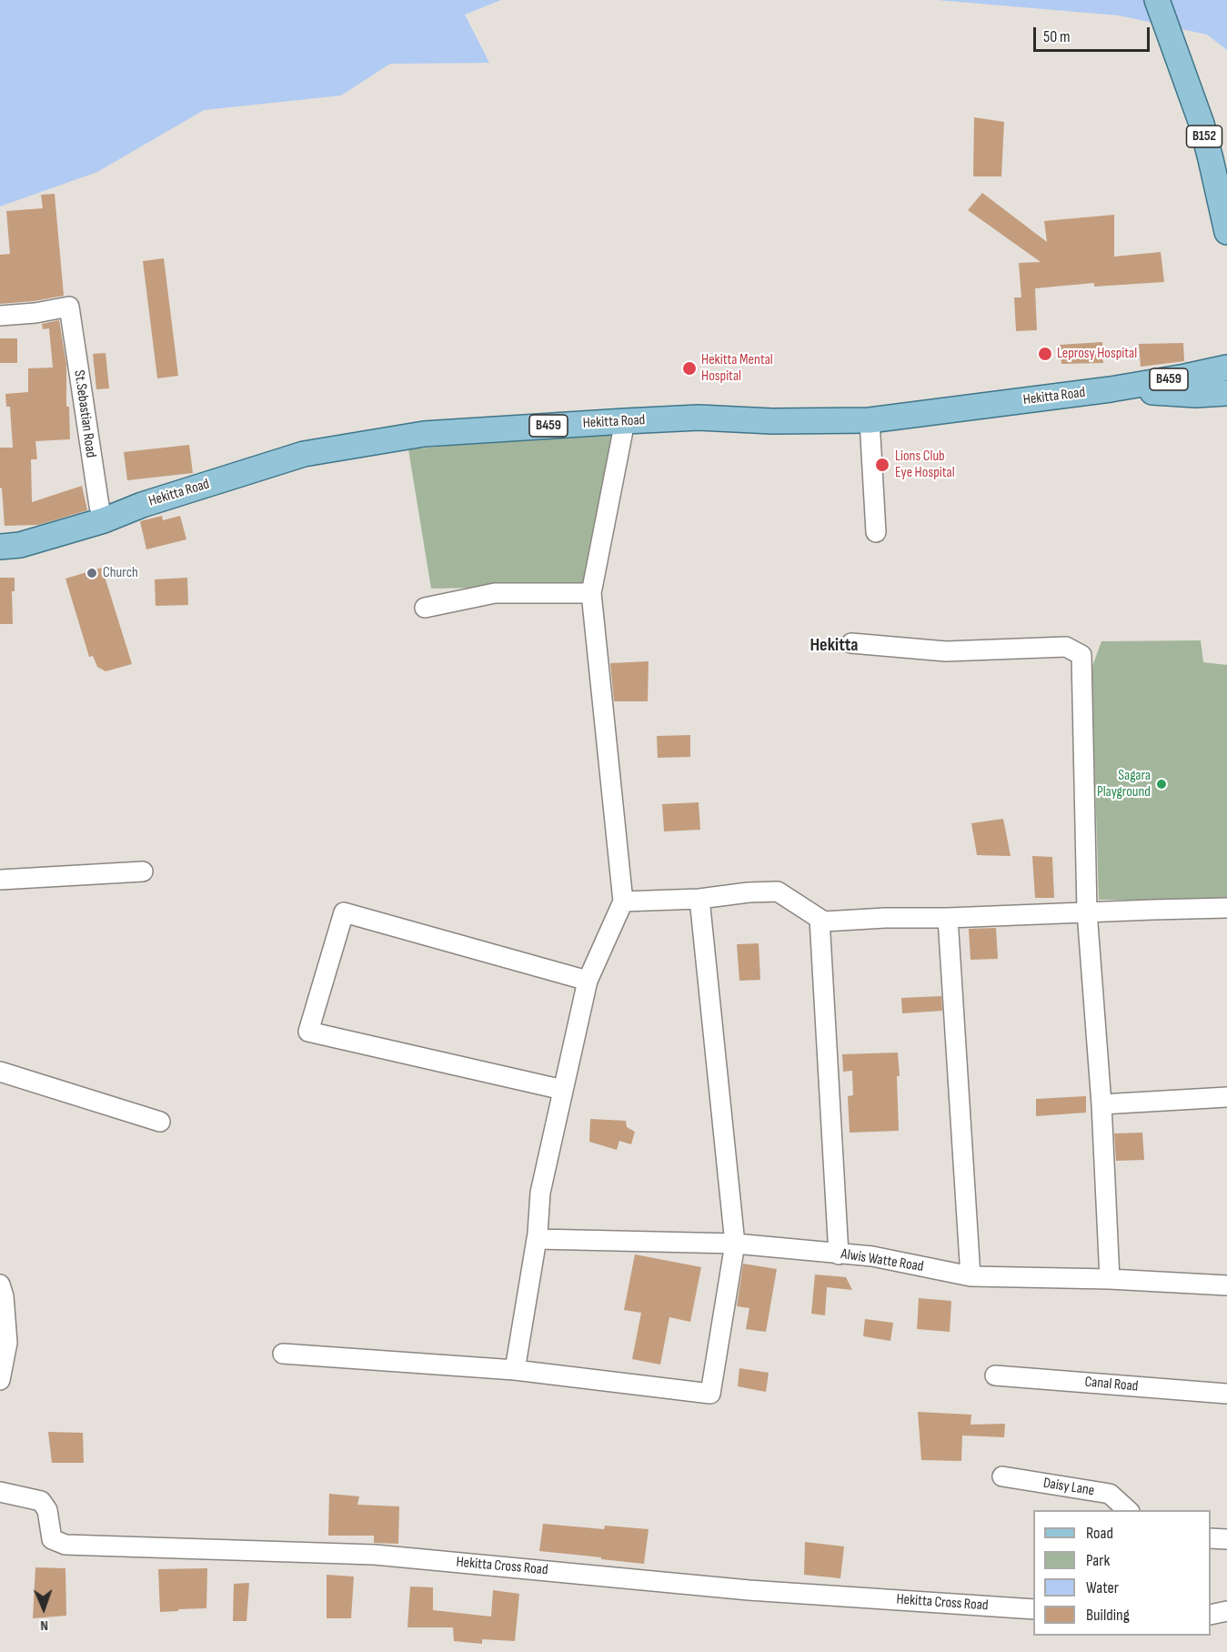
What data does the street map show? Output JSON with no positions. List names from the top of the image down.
{
  "streets": {
    "main road": ["B152", "B459", "Hekitta Road"],
    "street": [
      "St.Sebastian Road",
      "Alwis Watte Road",
      "Canal Road",
      "Daisy Lane",
      "Hekitta Cross Road"
    ]
  },
  "crossings": [
    ["Hekitta Road", "St.Sebastian Road"]
  ],
  "districts": ["Hekitta"],
  "places": [
    "Leprosy Hospital",
    "Hekitta Mental Hospital",
    "Lions Club Eye Hospital",
    "Church",
    "Sagara Playground"
  ],
  "legend": [
    "Road",
    "Park",
    "Water",
    "Building"
  ],
  "scale_bar": "50 m",
  "north": "bottom"
}
